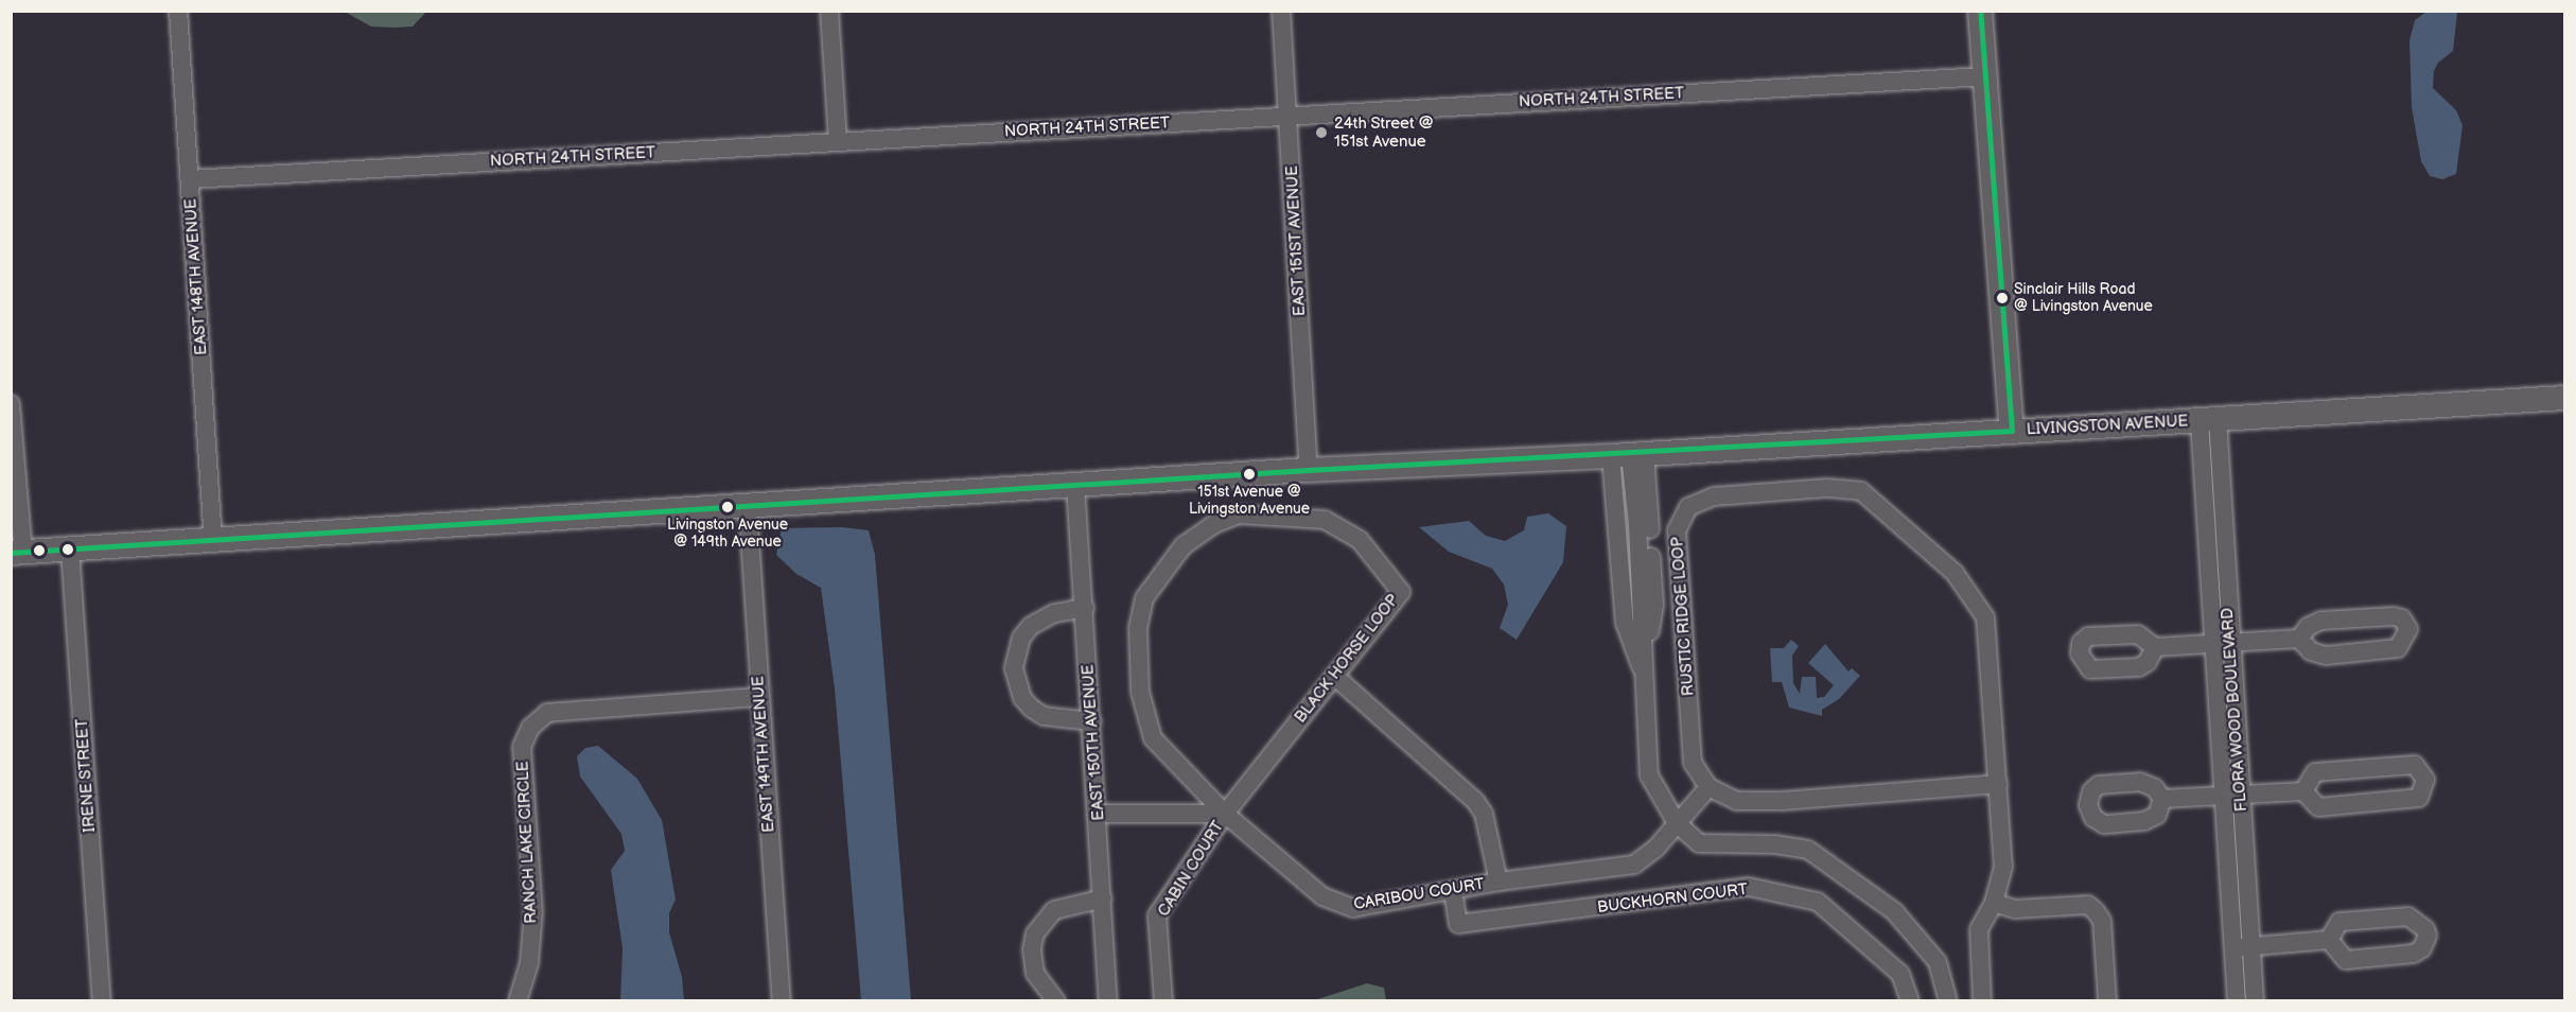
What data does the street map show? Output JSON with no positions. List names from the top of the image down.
{
  "streets": {
    "street": [
      "NORTH 24TH STREET",
      "EAST 151ST AVENUE",
      "EAST 148TH AVENUE",
      "LIVINGSTON AVENUE",
      "RUSTIC RIDGE LOOP",
      "BLACK HORSE LOOP",
      "FLORA WOOD BOULEVARD",
      "EAST 150TH AVENUE",
      "EAST 149TH AVENUE",
      "IRENE STREET",
      "RANCH LAKE CIRCLE",
      "CABIN COURT",
      "CARIBOU COURT",
      "BUCKHORN COURT"
    ]
  },
  "crossings": [
    ["NORTH 24TH STREET", "EAST 151ST AVENUE"],
    ["NORTH 24TH STREET", "EAST 148TH AVENUE"],
    ["EAST 151ST AVENUE", "LIVINGSTON AVENUE"],
    ["EAST 148TH AVENUE", "LIVINGSTON AVENUE"],
    ["LIVINGSTON AVENUE", "FLORA WOOD BOULEVARD"],
    ["LIVINGSTON AVENUE", "EAST 150TH AVENUE"],
    ["LIVINGSTON AVENUE", "EAST 149TH AVENUE"],
    ["LIVINGSTON AVENUE", "IRENE STREET"],
    ["BLACK HORSE LOOP", "CABIN COURT"],
    ["BLACK HORSE LOOP", "CARIBOU COURT"],
    ["EAST 149TH AVENUE", "RANCH LAKE CIRCLE"],
    ["CABIN COURT", "CARIBOU COURT"],
    ["CARIBOU COURT", "BUCKHORN COURT"]
  ],
  "places": [
    "24th Street @ 151st Avenue",
    "Sinclair Hills Road @ Livingston Avenue",
    "151st Avenue @ Livingston Avenue",
    "Livingston Avenue @ 149th Avenue"
  ]
}
